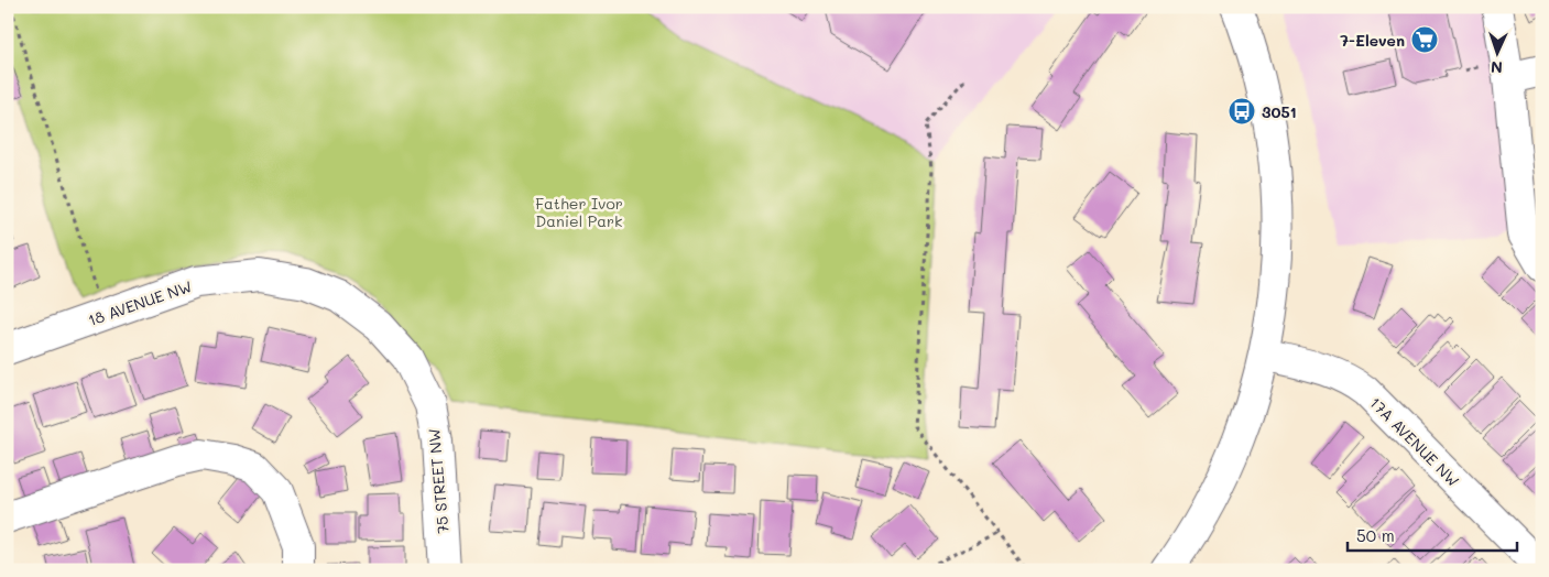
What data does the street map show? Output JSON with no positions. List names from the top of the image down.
{
  "streets": {
    "street": ["18 AVENUE NW", "17A AVENUE NW", "75 STREET NW"]
  },
  "crossings": [
    ["18 AVENUE NW", "75 STREET NW"]
  ],
  "parks": ["Father Ivor Daniel Park"],
  "places": {
    "supermarket": ["7-Eleven"],
    "bus stop": ["3051"]
  },
  "scale_bar": "50 m",
  "north": "bottom"
}
